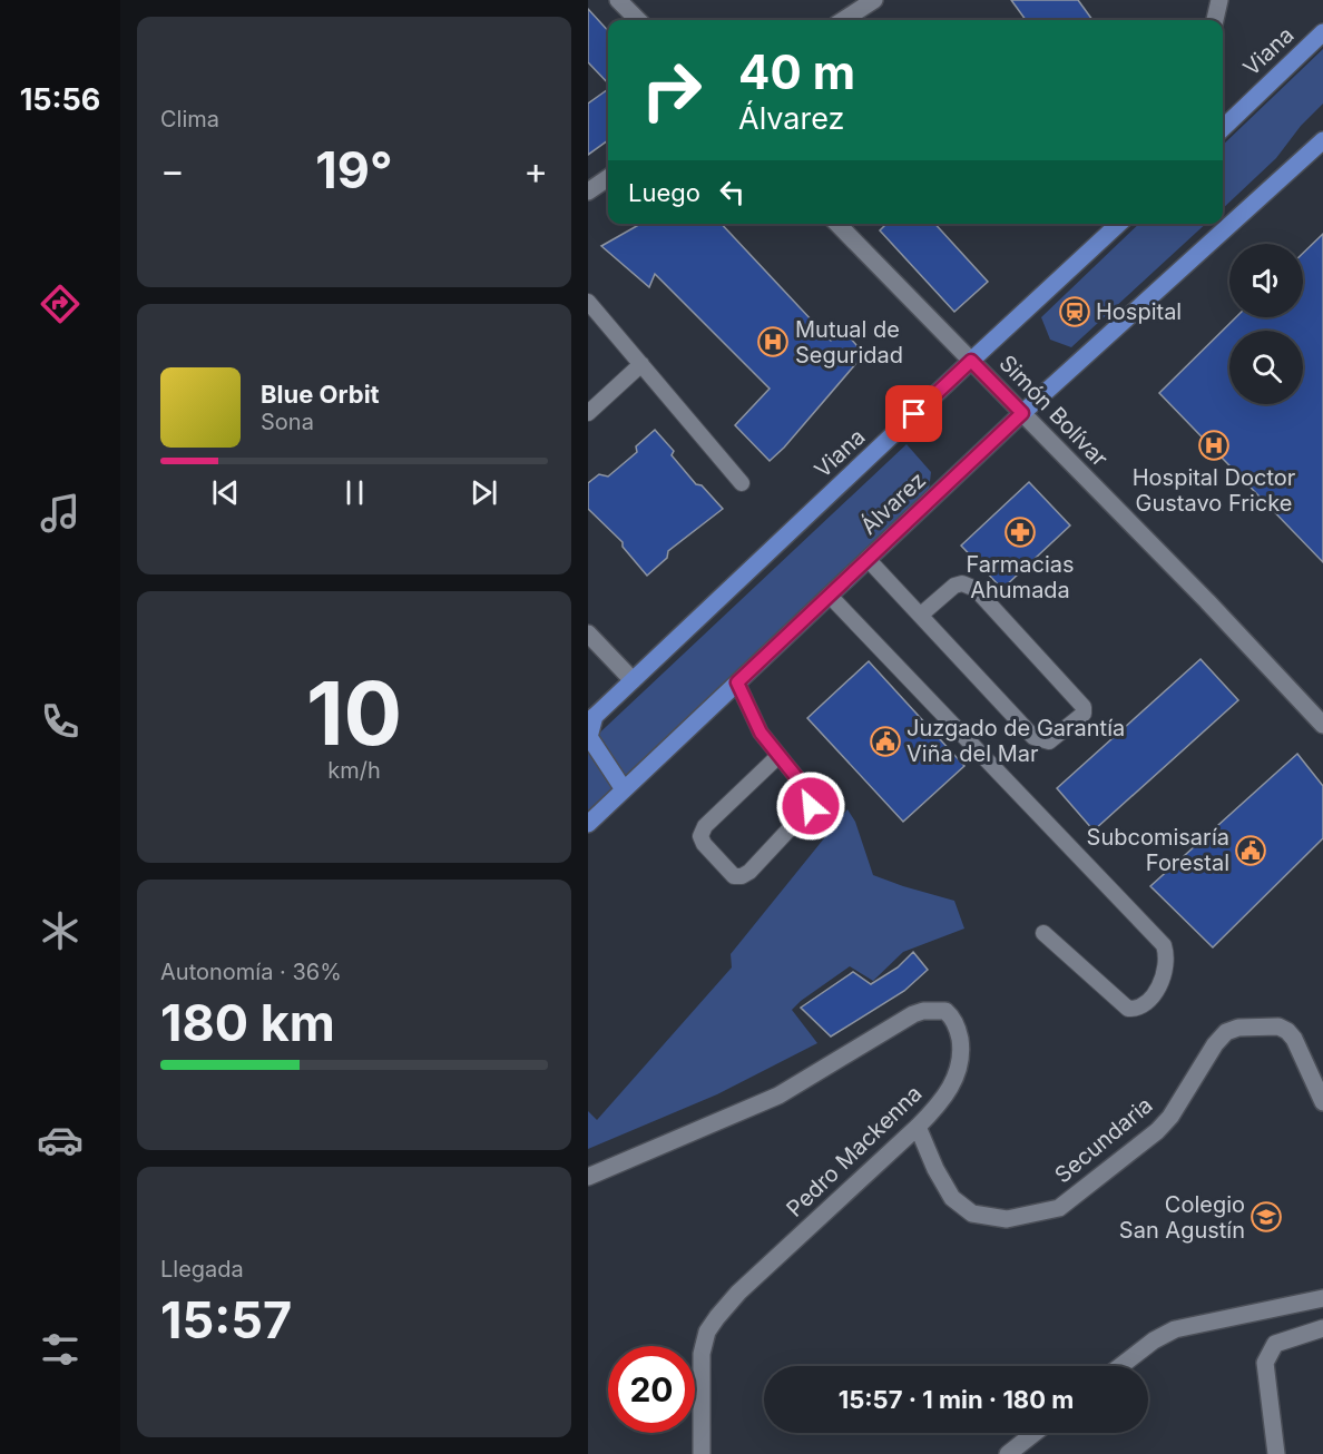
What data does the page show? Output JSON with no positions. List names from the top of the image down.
{
  "streets": {
    "main road": ["Viana", "Álvarez"],
    "street": ["Simón Bolívar", "Secundaria", "Pedro Mackenna"]
  },
  "crossings": [
    ["Viana", "Simón Bolívar"],
    ["Simón Bolívar", "Álvarez"],
    ["Secundaria", "Pedro Mackenna"]
  ],
  "places": {
    "station": ["Hospital"],
    "hospital": ["Mutual de Seguridad", "Hospital Doctor Gustavo Fricke"],
    "pharmacy": ["Farmacias Ahumada"],
    "public building": ["Juzgado de Garantía Viña del Mar", "Subcomisaría Forestal"],
    "school or university": ["Colegio San Agustín"]
  },
  "page": {
    "tabs": "15:56",
    "tile": [
      "Clima",
      ["10", "km/h"],
      ["Autonomía · 36%", "180 km"],
      ["Llegada", "15:57"]
    ],
    "turn": ["40 m", "Álvarez"],
    "heat": ["−", "19°", "+"],
    "then": "Luego",
    "song": ["Blue Orbit", "Sona"],
    "limit": "20",
    "trip": "15:57 · 1 min · 180 m"
  }
}
